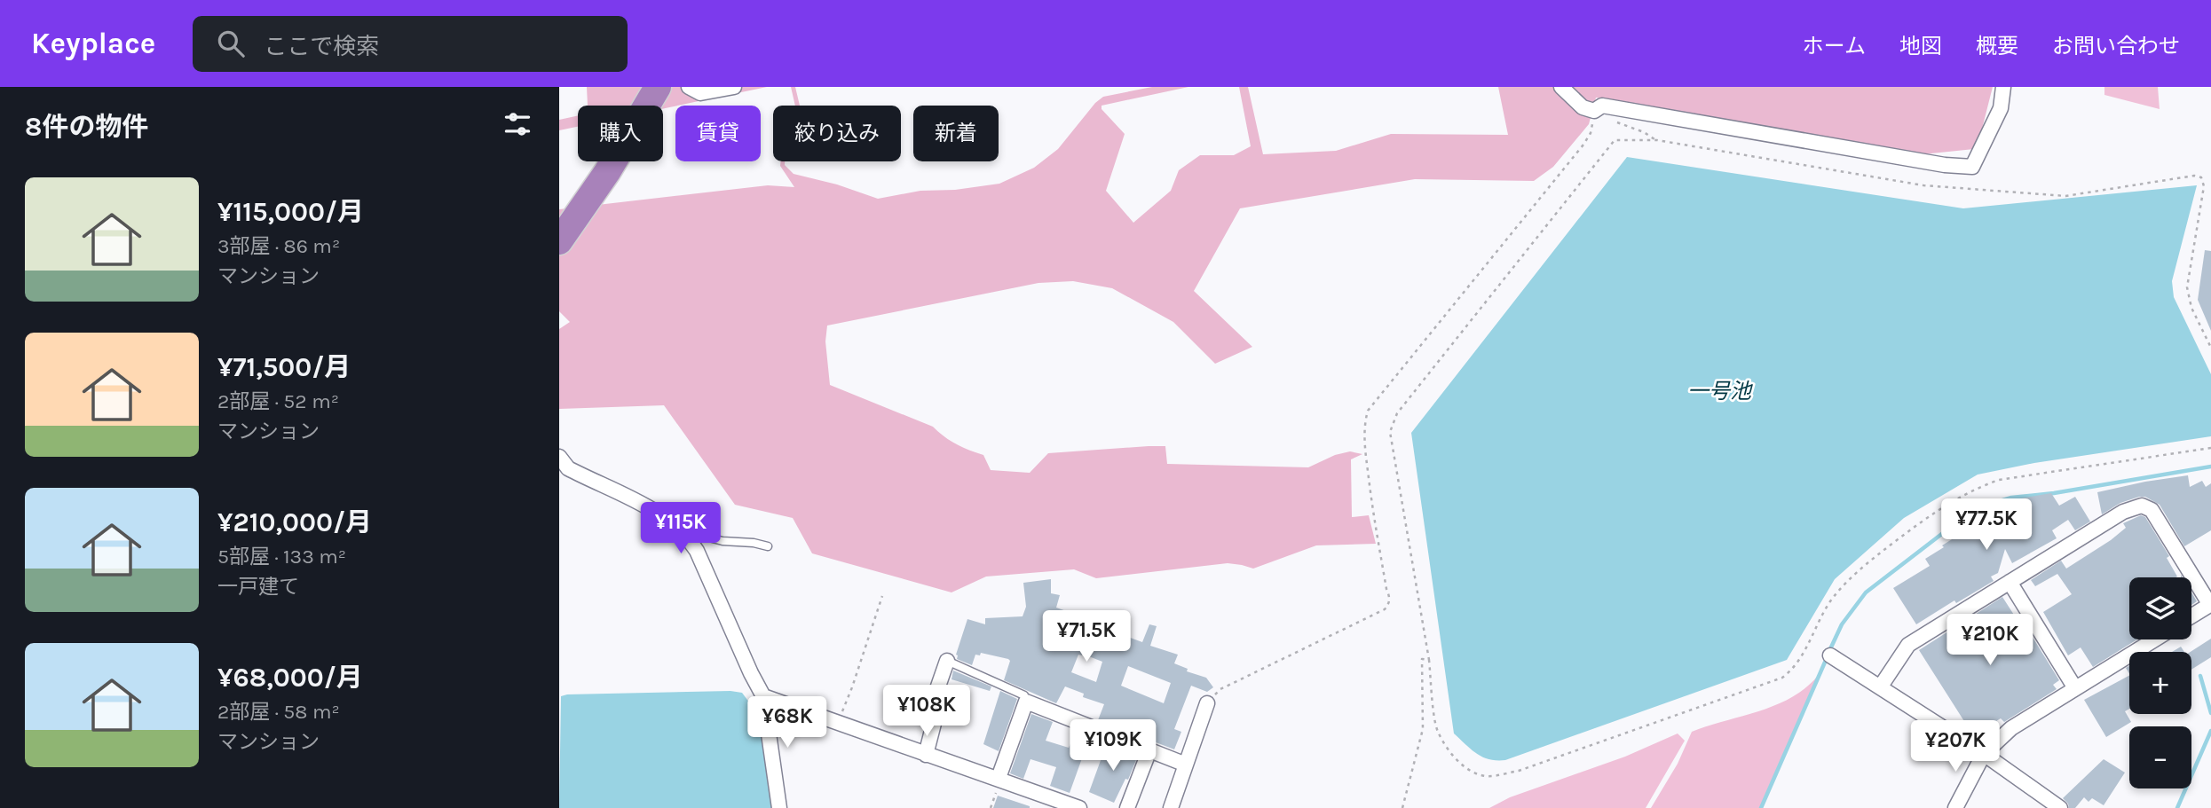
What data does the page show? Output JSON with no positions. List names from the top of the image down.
{
  "water": ["一号池"],
  "page": {
    "header": "Keyplace",
    "search": "ここで検索",
    "nav": [
      "ホーム",
      "地図",
      "概要",
      "お問い合わせ"
    ],
    "heading": "8件の物件",
    "chip": [
      "購入",
      "賃貸",
      "絞り込み",
      "新着"
    ],
    "list": [
      {
        "name": "¥115,000/月",
        "note": "3部屋 · 86 m² · マンション"
      },
      {
        "name": "¥71,500/月",
        "note": "2部屋 · 52 m² · マンション"
      },
      {
        "name": "¥210,000/月",
        "note": "5部屋 · 133 m² · 一戸建て"
      },
      {
        "name": "¥68,000/月",
        "note": "2部屋 · 58 m² · マンション"
      }
    ],
    "price": [
      "¥77.5K",
      "¥115K",
      "¥71.5K",
      "¥210K",
      "¥108K",
      "¥68K",
      "¥109K",
      "¥207K"
    ],
    "map_buttons": ["+", "−"]
  }
}
